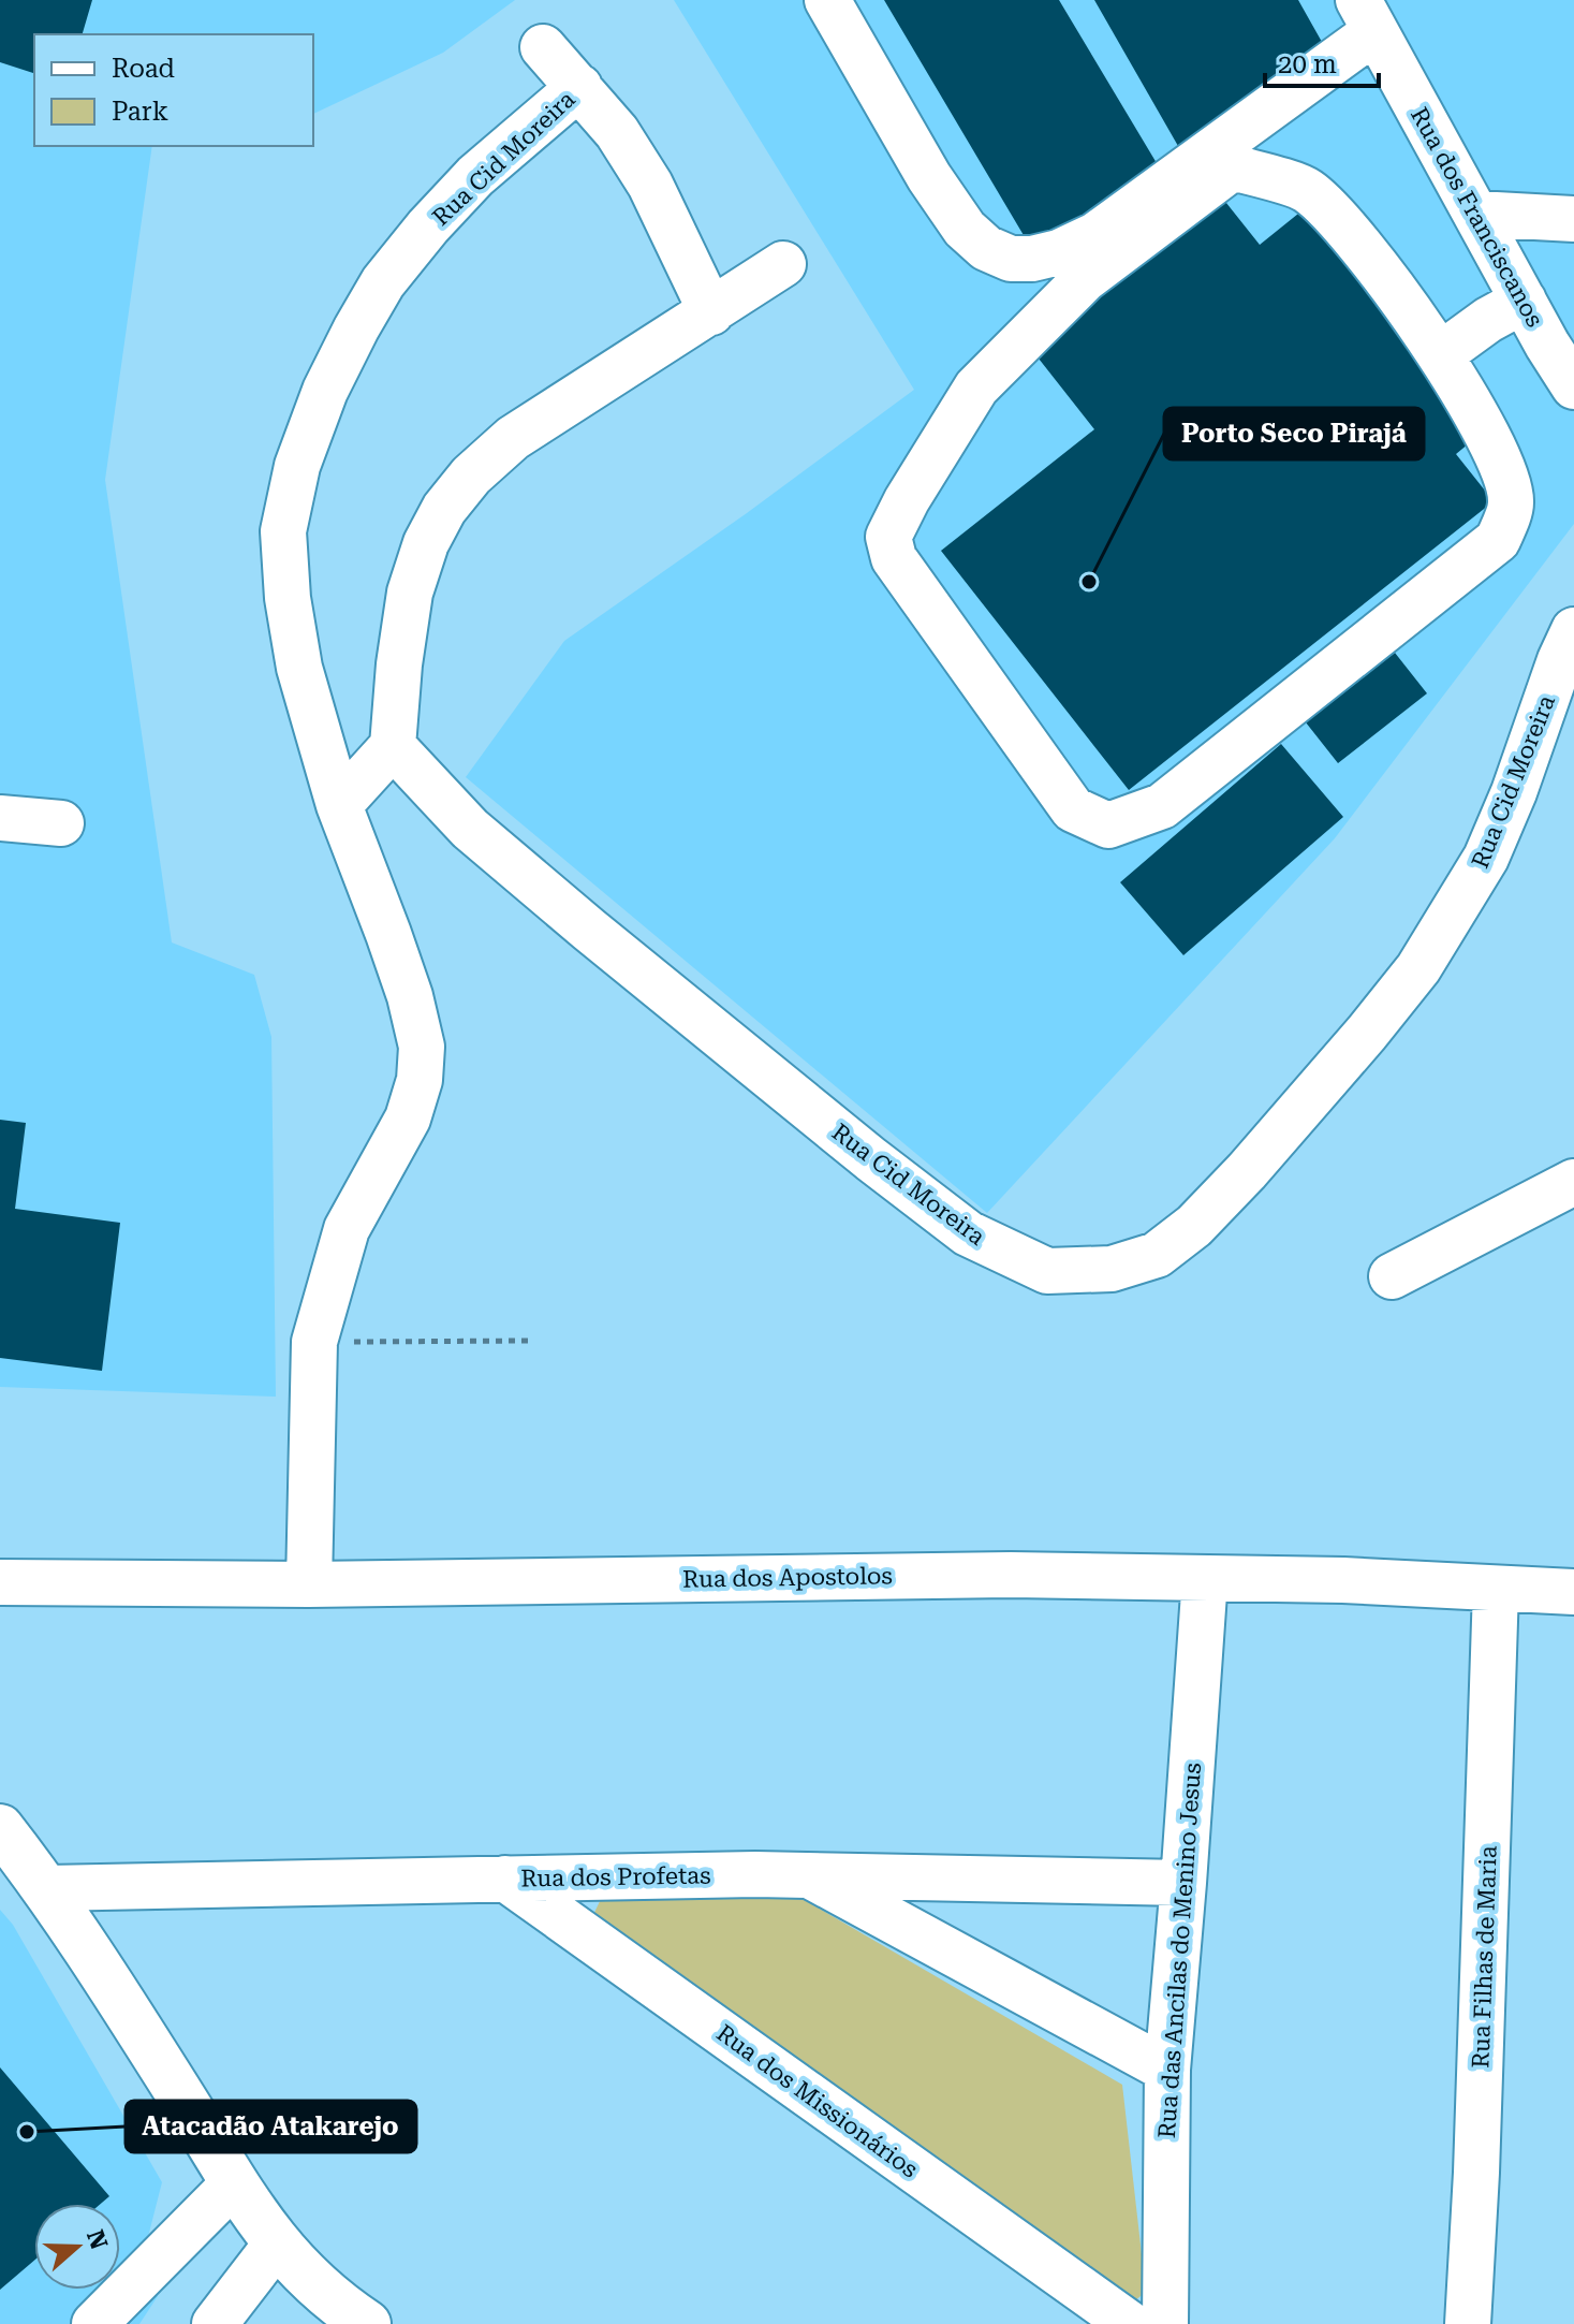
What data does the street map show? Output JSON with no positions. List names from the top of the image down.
{
  "streets": {
    "street": [
      "Rua Cid Moreira",
      "Rua dos Franciscanos",
      "Rua dos Apostolos",
      "Rua dos Profetas",
      "Rua das Ancilas do Menino Jesus",
      "Rua Filhas de Maria",
      "Rua dos Missionários"
    ]
  },
  "crossings": [
    ["Rua Cid Moreira", "Rua dos Apostolos"],
    ["Rua dos Apostolos", "Rua das Ancilas do Menino Jesus"],
    ["Rua dos Apostolos", "Rua Filhas de Maria"],
    ["Rua dos Profetas", "Rua das Ancilas do Menino Jesus"],
    ["Rua dos Profetas", "Rua dos Missionários"]
  ],
  "places": ["Porto Seco Pirajá", "Atacadão Atakarejo"],
  "legend": ["Road", "Park"],
  "scale_bar": "20 m",
  "north": "right"
}
